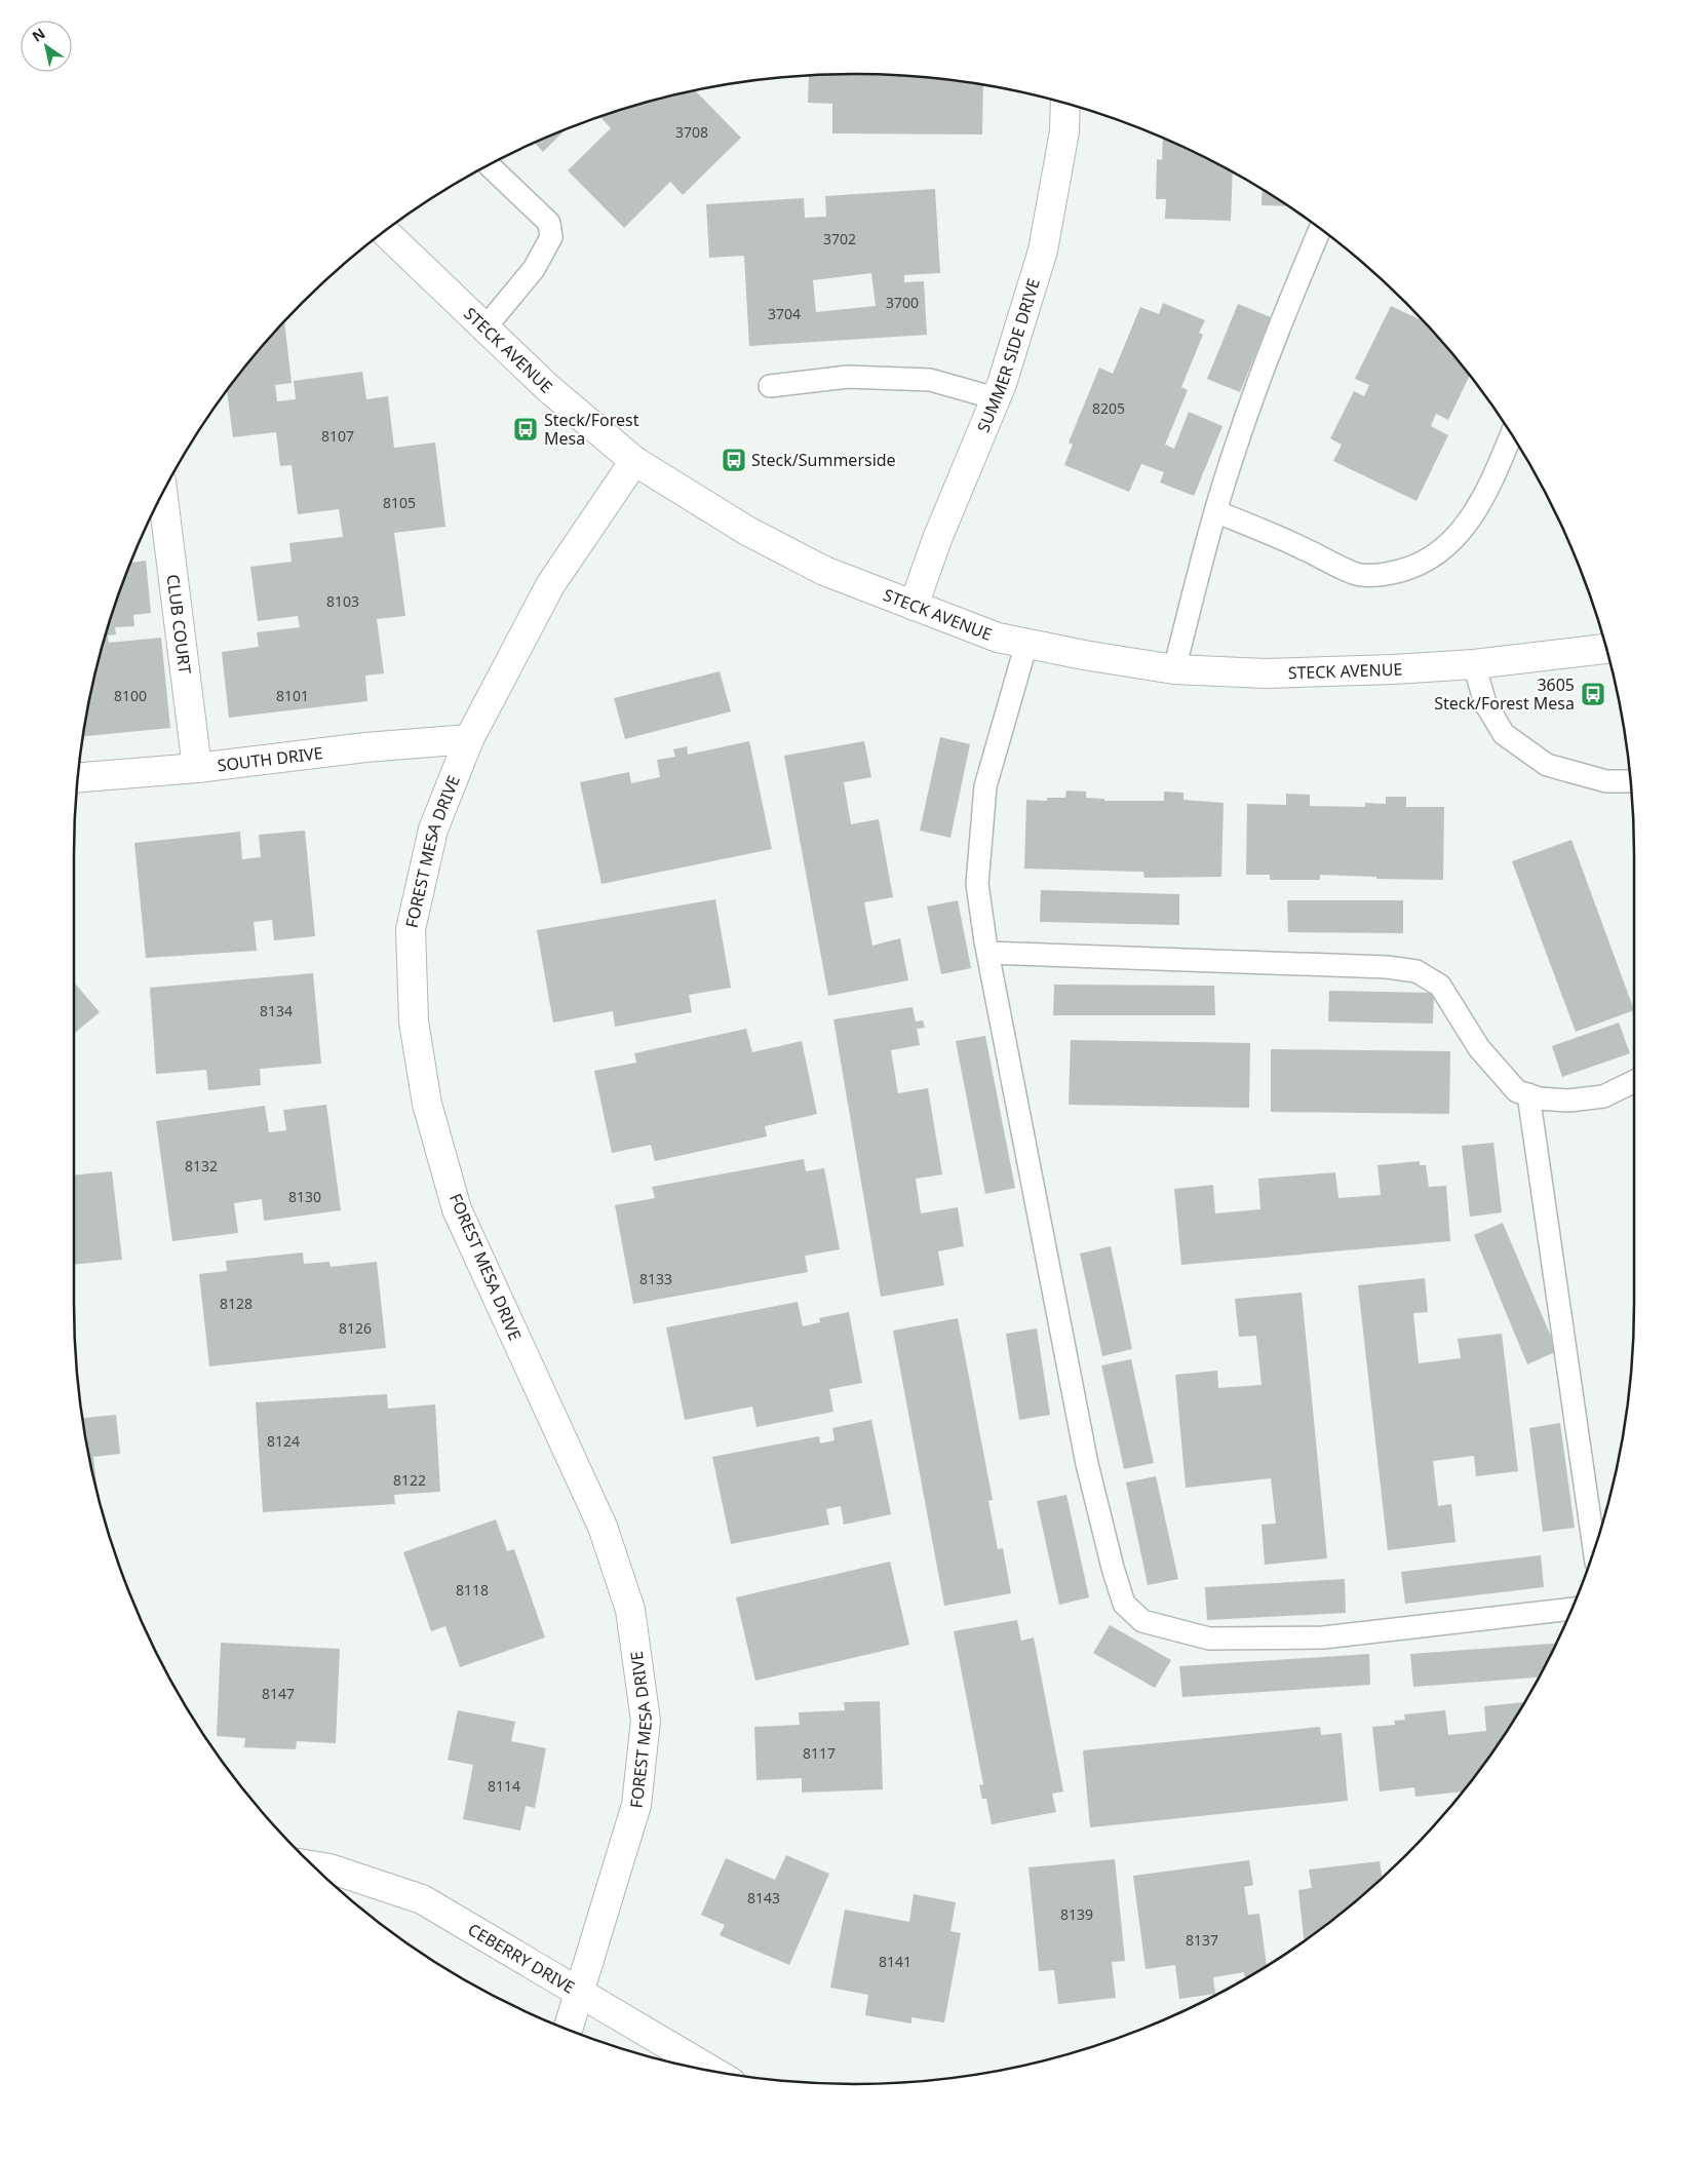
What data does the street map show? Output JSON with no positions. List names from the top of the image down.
{
  "streets": {
    "street": [
      "STECK AVENUE",
      "SUMMER SIDE DRIVE",
      "CLUB COURT",
      "SOUTH DRIVE",
      "FOREST MESA DRIVE",
      "CEBERRY DRIVE"
    ]
  },
  "crossings": [
    ["STECK AVENUE", "SUMMER SIDE DRIVE"],
    ["STECK AVENUE", "FOREST MESA DRIVE"],
    ["CLUB COURT", "SOUTH DRIVE"],
    ["SOUTH DRIVE", "FOREST MESA DRIVE"],
    ["FOREST MESA DRIVE", "CEBERRY DRIVE"]
  ],
  "places": {
    "bus stop": ["Steck/Forest Mesa", "Steck/Summerside", "3605 Steck/Forest Mesa"]
  },
  "house_numbers": [
    "3708",
    "3702",
    "3700",
    "3704",
    "8205",
    "8107",
    "8105",
    "8103",
    "8100",
    "8101",
    "8134",
    "8132",
    "8130",
    "8133",
    "8128",
    "8126",
    "8124",
    "8122",
    "8118",
    "8147",
    "8117",
    "8114",
    "8143",
    "8139",
    "8137",
    "8141"
  ],
  "north": "top left"
}
